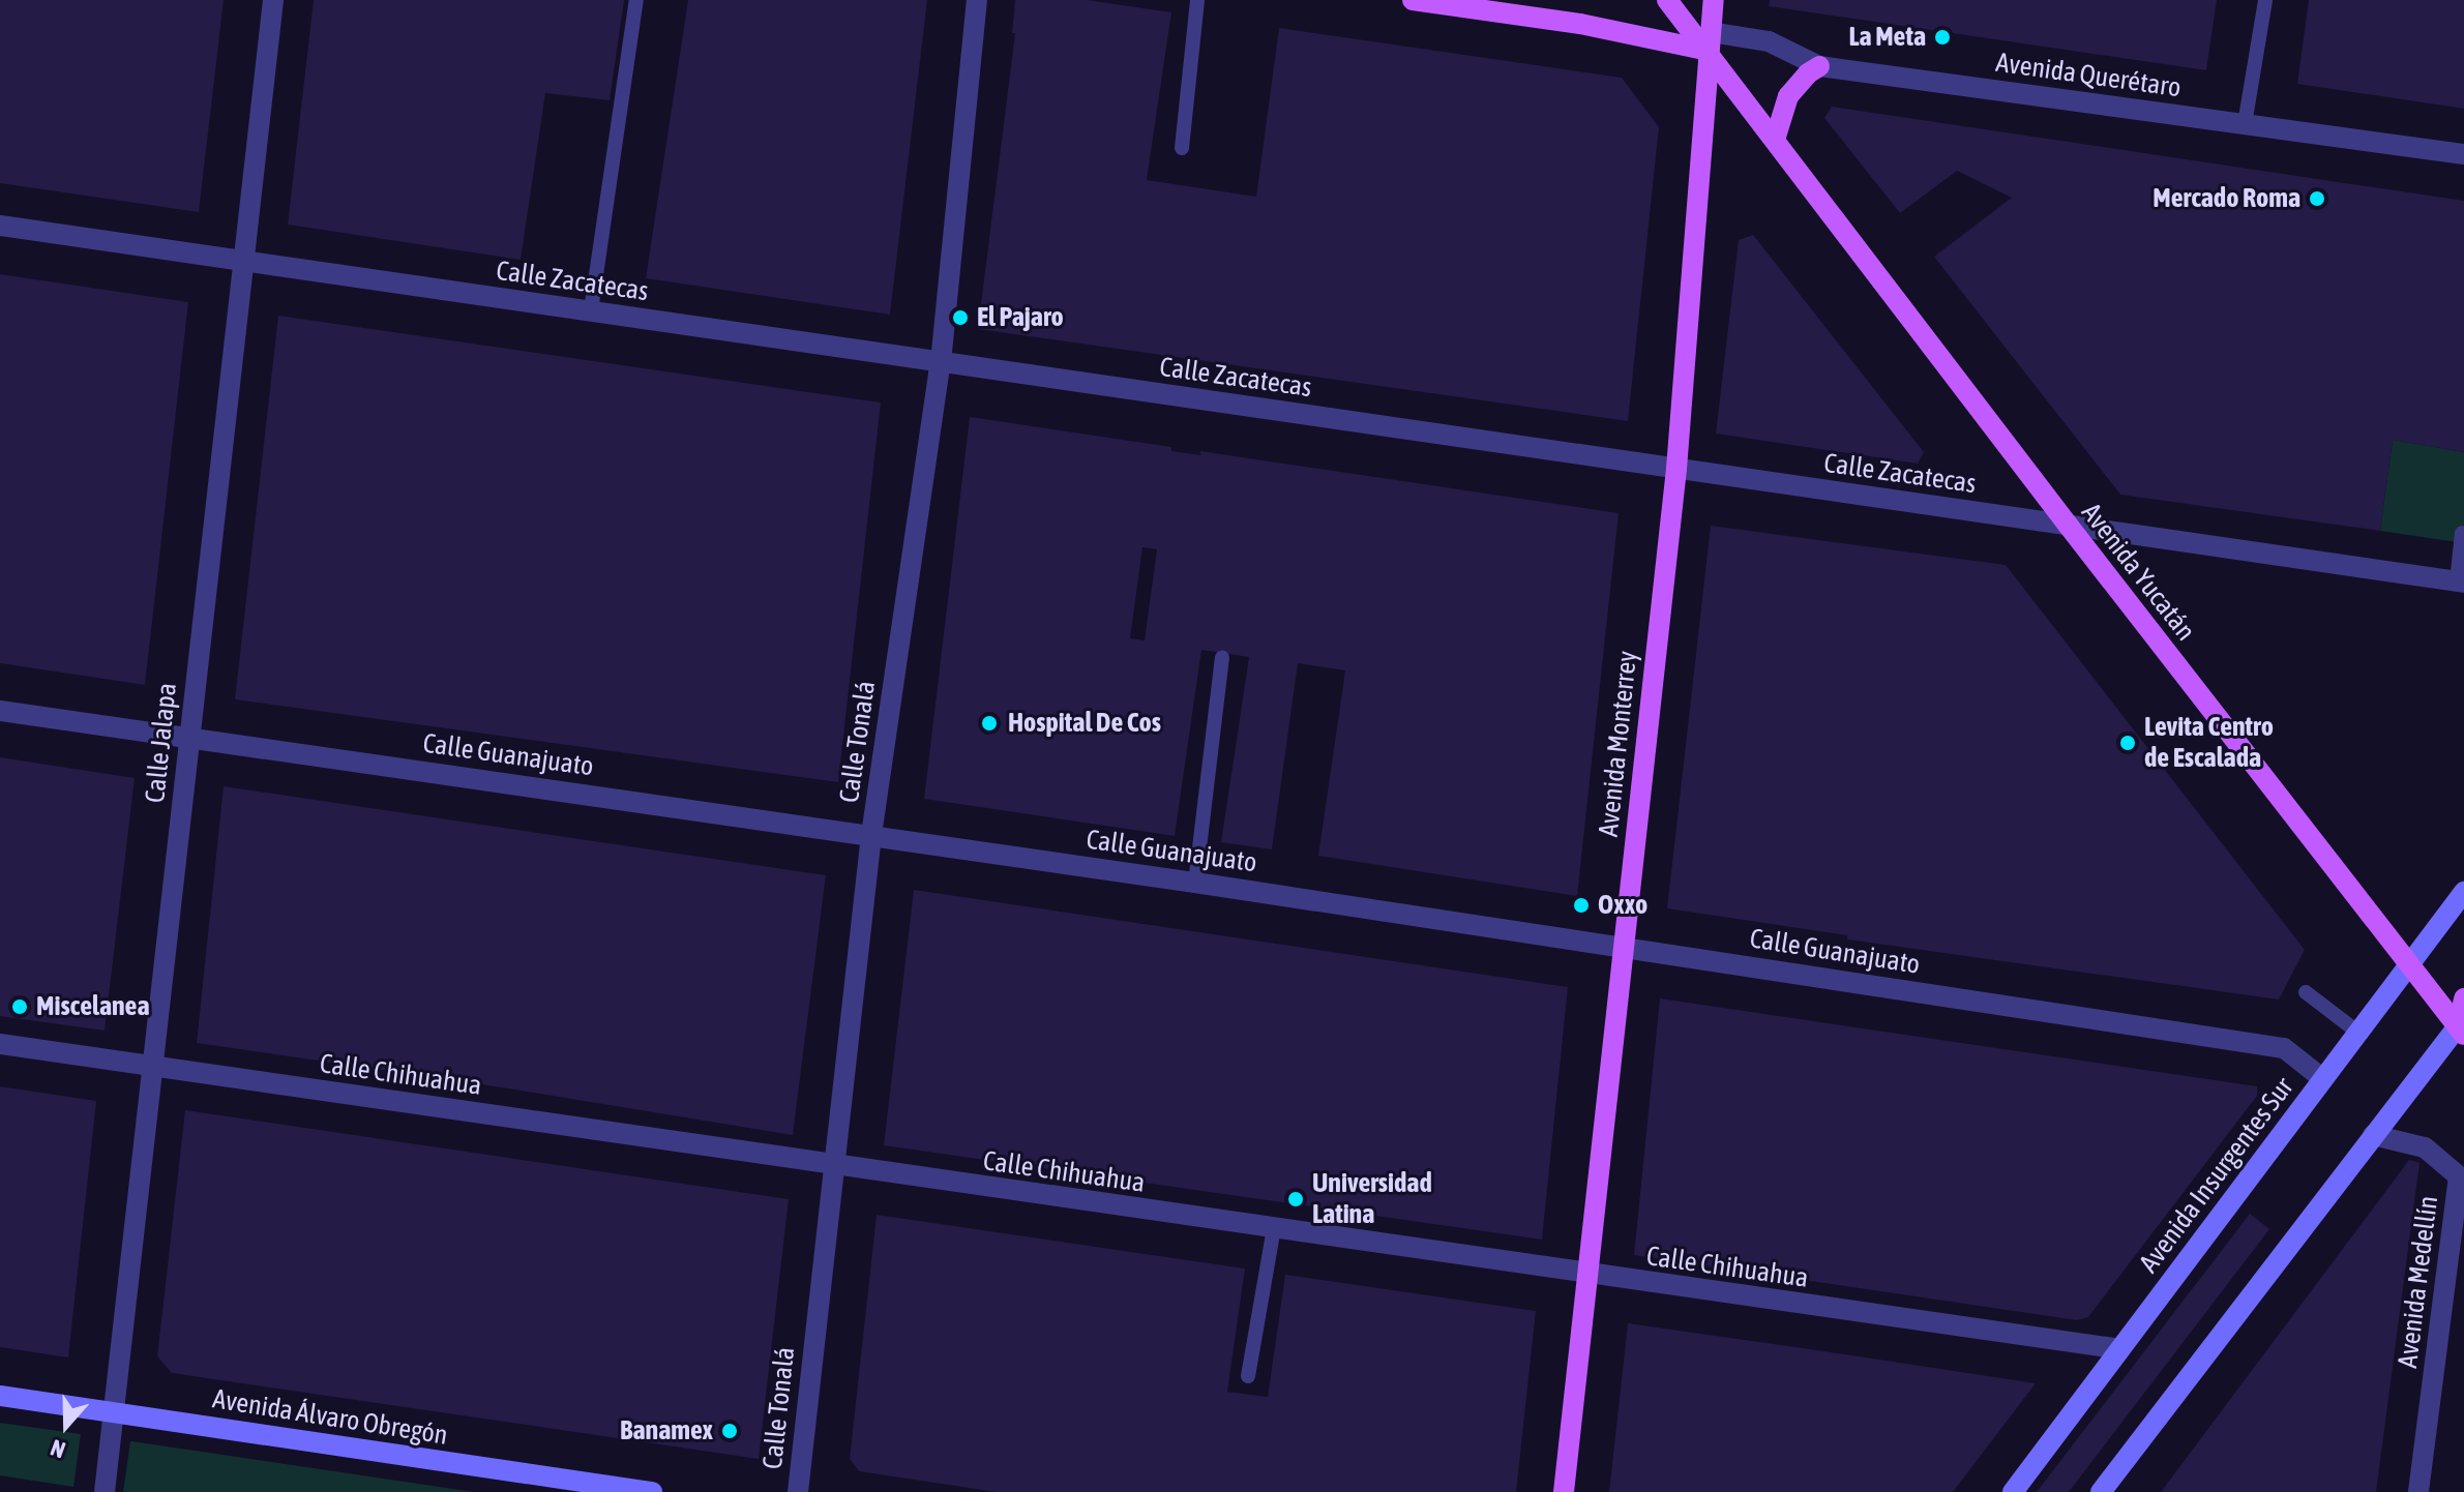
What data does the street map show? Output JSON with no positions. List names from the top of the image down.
{
  "streets": {
    "main road": [
      "Avenida Querétaro",
      "Avenida Yucatán",
      "Avenida Monterrey",
      "Avenida Insurgentes Sur",
      "Avenida Álvaro Obregón"
    ],
    "street": [
      "Calle Zacatecas",
      "Calle Tonalá",
      "Calle Jalapa",
      "Calle Guanajuato",
      "Calle Chihuahua",
      "Avenida Medellín"
    ]
  },
  "crossings": [
    ["Avenida Querétaro", "Avenida Yucatán"],
    ["Avenida Querétaro", "Avenida Monterrey"],
    ["Calle Zacatecas", "Avenida Yucatán"],
    ["Calle Zacatecas", "Calle Tonalá"],
    ["Calle Zacatecas", "Calle Jalapa"],
    ["Calle Zacatecas", "Avenida Monterrey"],
    ["Avenida Yucatán", "Avenida Monterrey"],
    ["Avenida Yucatán", "Avenida Insurgentes Sur"],
    ["Calle Tonalá", "Calle Guanajuato"],
    ["Calle Tonalá", "Calle Chihuahua"],
    ["Calle Jalapa", "Calle Guanajuato"],
    ["Calle Jalapa", "Calle Chihuahua"],
    ["Calle Jalapa", "Avenida Álvaro Obregón"],
    ["Avenida Monterrey", "Calle Guanajuato"],
    ["Avenida Monterrey", "Calle Chihuahua"],
    ["Calle Guanajuato", "Avenida Insurgentes Sur"],
    ["Calle Chihuahua", "Avenida Insurgentes Sur"]
  ],
  "places": [
    "La Meta",
    "Mercado Roma",
    "El Pajaro",
    "Hospital De Cos",
    "Levita Centro de Escalada",
    "Oxxo",
    "Miscelanea",
    "Universidad Latina",
    "Banamex"
  ],
  "north": "bottom"
}
